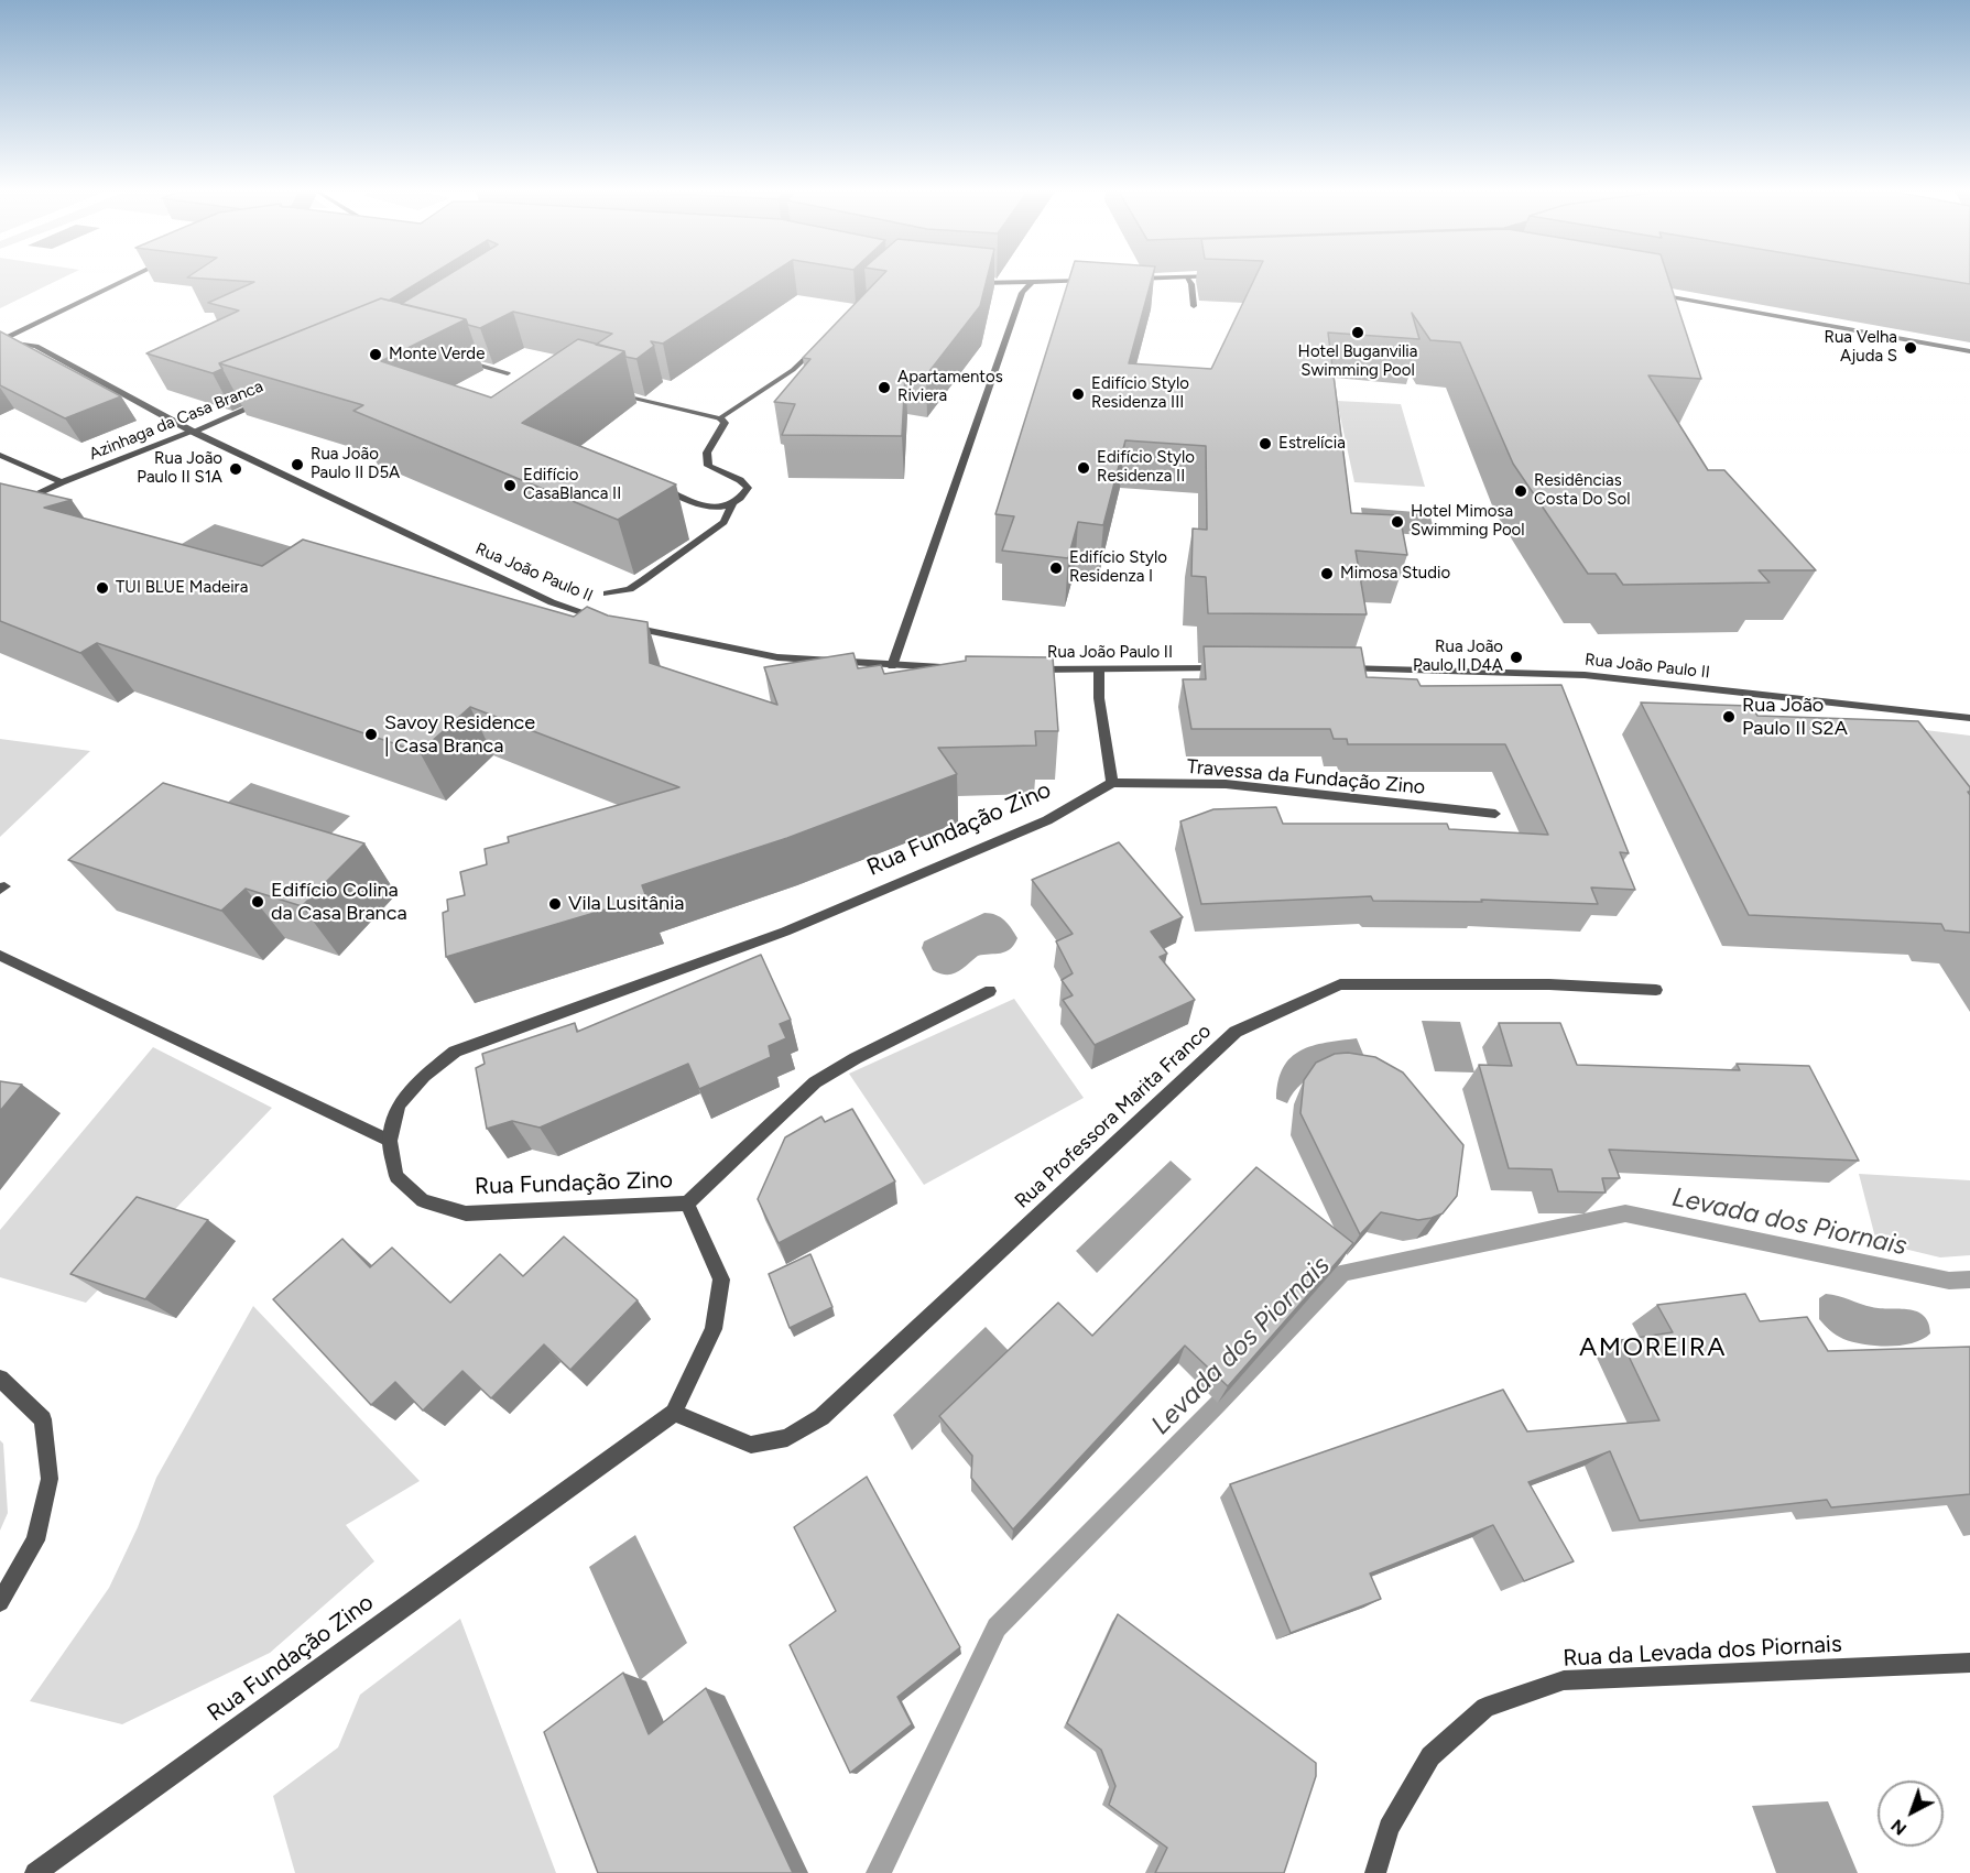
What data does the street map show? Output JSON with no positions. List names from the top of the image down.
{
  "streets": {
    "street": [
      "Azinhaga da Casa Branca",
      "Rua João Paulo II",
      "Travessa da Fundação Zino",
      "Rua Fundação Zino",
      "Rua Professora Marita Franco",
      "Rua da Levada dos Piornais"
    ]
  },
  "crossings": [
    ["Azinhaga da Casa Branca", "Rua João Paulo II"],
    ["Travessa da Fundação Zino", "Rua Fundação Zino"],
    ["Rua Fundação Zino", "Rua Professora Marita Franco"]
  ],
  "districts": ["AMOREIRA"],
  "water": ["Levada dos Piornais"],
  "places": [
    "Hotel Buganvilia Swimming Pool",
    "Rua Velha Ajuda S",
    "Monte Verde",
    "Apartamentos Riviera",
    "Edifício Stylo Residenza III",
    "Estrelícia",
    "Rua João Paulo II D5A",
    "Edifício Stylo Residenza II",
    "Rua João Paulo II S1A",
    "Edifício CasaBlanca II",
    "Residências Costa Do Sol",
    "Hotel Mimosa Swimming Pool",
    "Edifício Stylo Residenza I",
    "Mimosa Studio",
    "TUI BLUE Madeira",
    "Rua João Paulo II D4A",
    "Rua João Paulo II S2A",
    "Savoy Residence | Casa Branca",
    "Edifício Colina da Casa Branca",
    "Vila Lusitânia"
  ],
  "north": "bottom left"
}
